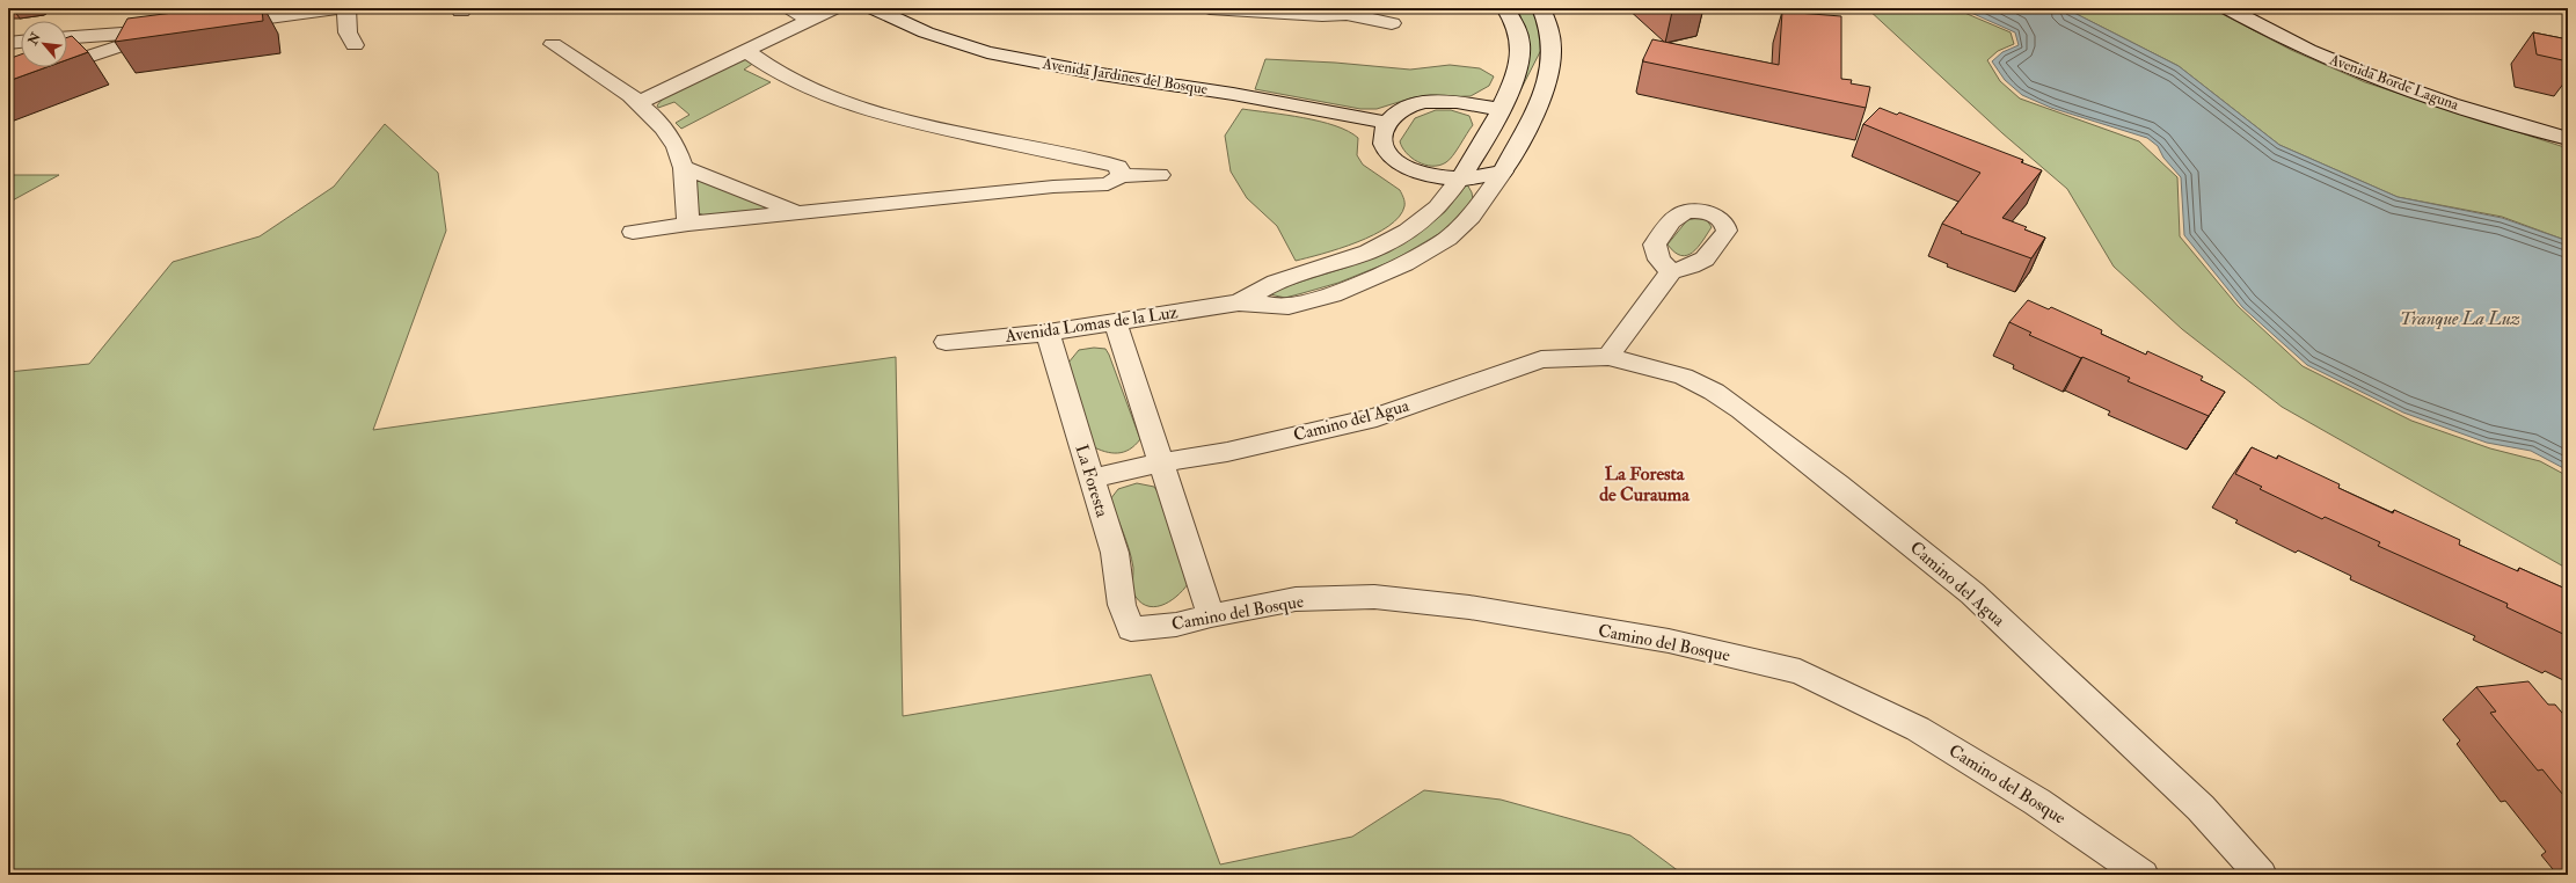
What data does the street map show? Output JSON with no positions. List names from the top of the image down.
{
  "streets": {
    "street": [
      "Avenida Jardines del Bosque",
      "Avenida Borde Laguna",
      "Avenida Lomas de la Luz",
      "Camino del Agua",
      "La Foresta",
      "Camino del Bosque"
    ]
  },
  "crossings": [
    ["Avenida Lomas de la Luz", "La Foresta"],
    ["Camino del Agua", "La Foresta"],
    ["La Foresta", "Camino del Bosque"]
  ],
  "districts": ["La Foresta de Curauma"],
  "water": ["Tranque La Luz"],
  "north": "top left"
}
